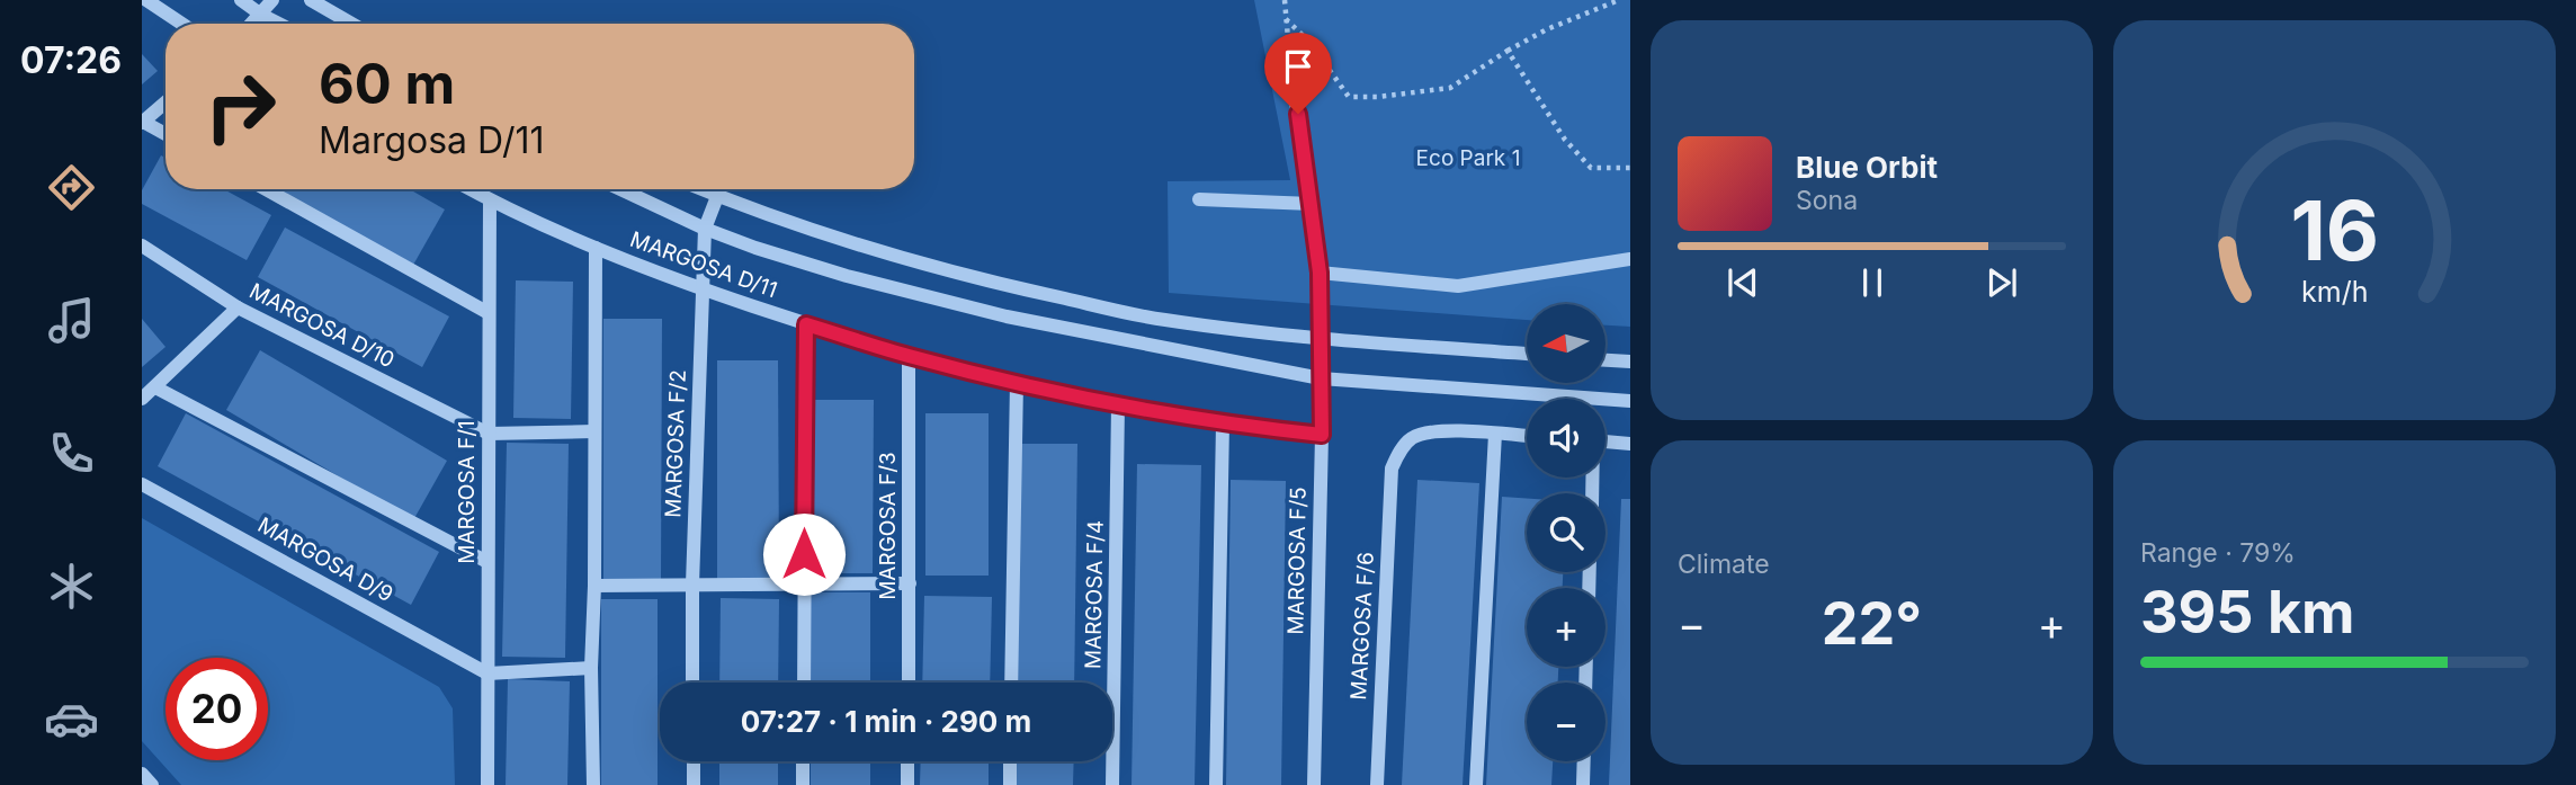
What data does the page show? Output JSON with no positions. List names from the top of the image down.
{
  "streets": {
    "street": [
      "MARGOSA D/11",
      "MARGOSA D/10",
      "MARGOSA F/2",
      "MARGOSA F/1",
      "MARGOSA F/3",
      "MARGOSA D/9",
      "MARGOSA F/5",
      "MARGOSA F/4",
      "MARGOSA F/6"
    ]
  },
  "crossings": [
    ["MARGOSA D/11", "MARGOSA F/2"],
    ["MARGOSA D/11", "MARGOSA F/1"],
    ["MARGOSA D/11", "MARGOSA F/3"],
    ["MARGOSA D/11", "MARGOSA F/5"],
    ["MARGOSA D/11", "MARGOSA F/4"],
    ["MARGOSA D/10", "MARGOSA F/1"],
    ["MARGOSA F/1", "MARGOSA D/9"]
  ],
  "parks": ["Eco Park 1"],
  "north": "left",
  "page": {
    "tabs": "07:26",
    "turn": ["60 m", "Margosa D/11"],
    "song": ["Blue Orbit", "Sona"],
    "map_buttons": ["+", "−"],
    "tile": [
      "Climate",
      ["Range · 79%", "395 km"]
    ],
    "heat": ["−", "22°", "+"],
    "limit": "20",
    "trip": "07:27 · 1 min · 290 m",
    "gauge": ["16", "km/h"]
  }
}
